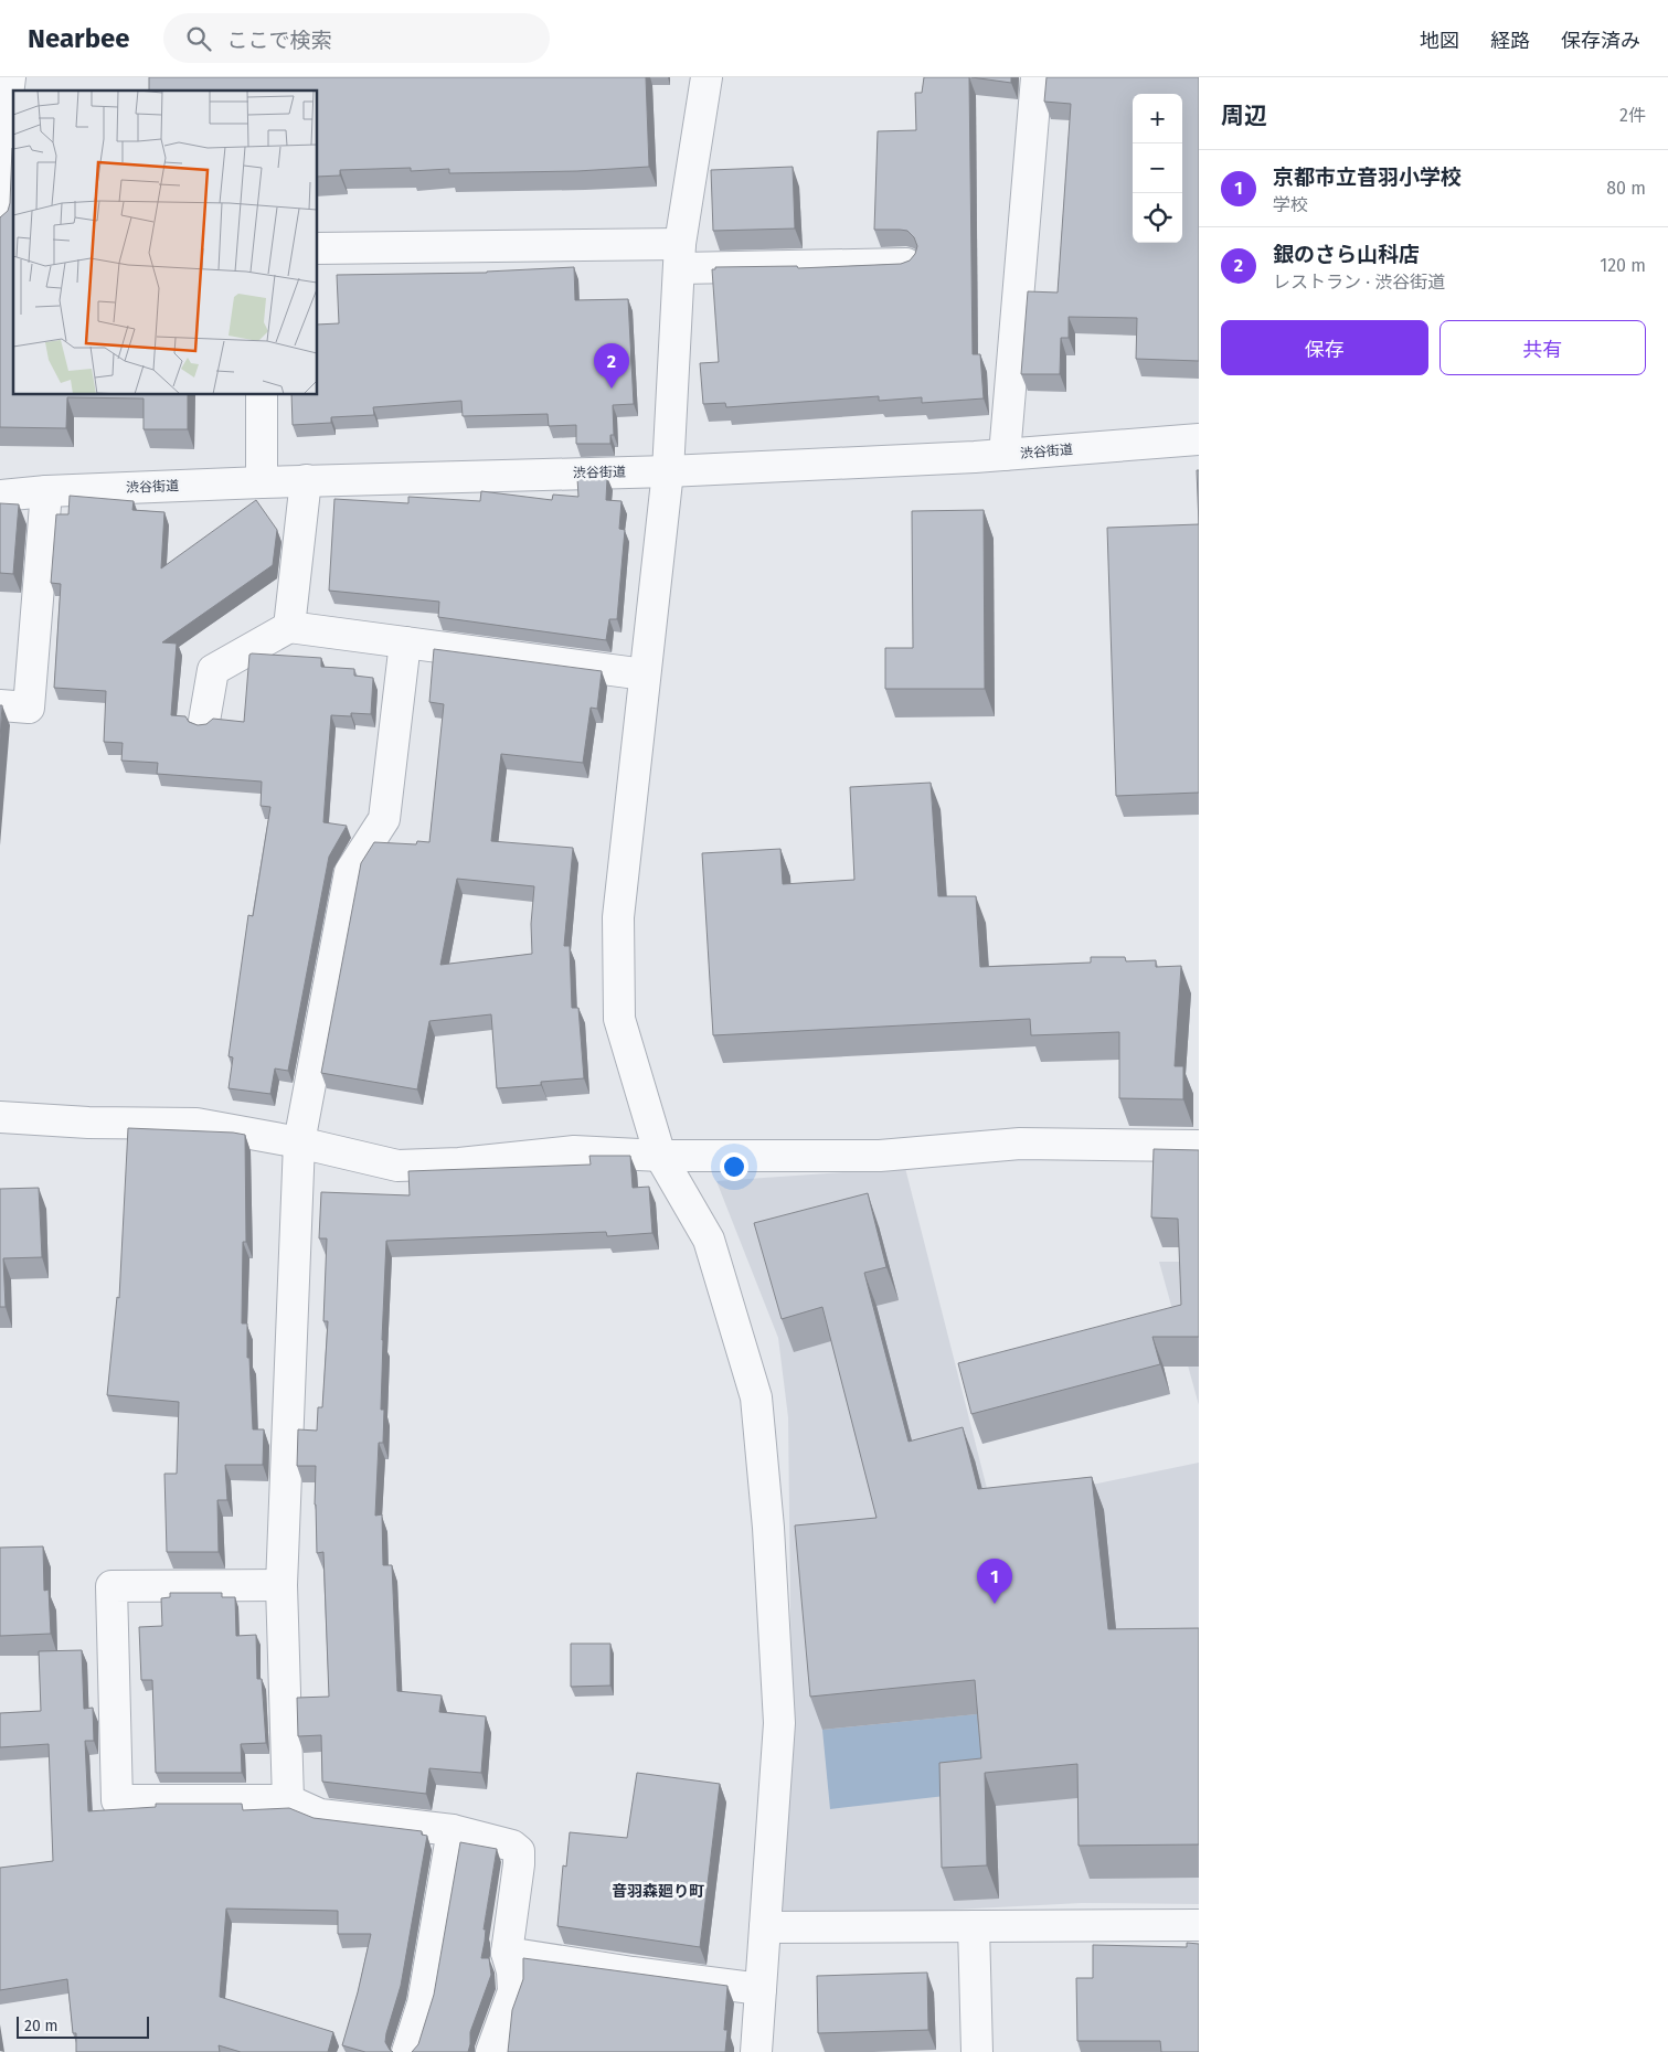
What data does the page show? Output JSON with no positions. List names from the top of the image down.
{
  "streets": {
    "street": ["渋谷街道"]
  },
  "districts": ["音羽森廻り町"],
  "scale_bar": "20 m",
  "page": {
    "header": "Nearbee",
    "search": "ここで検索",
    "nav": ["地図", "経路", "保存済み"],
    "heading": ["周辺", "2件"],
    "map_buttons": ["+", "−"],
    "list": [
      {
        "mark": "1",
        "name": "京都市立音羽小学校",
        "note": "学校",
        "value": "80 m"
      },
      {
        "mark": "2",
        "name": "銀のさら山科店",
        "note": "レストラン · 渋谷街道",
        "value": "120 m"
      }
    ],
    "buttons": ["保存", "共有"],
    "pins": ["2", "1"],
    "scale": "20 m"
  }
}
